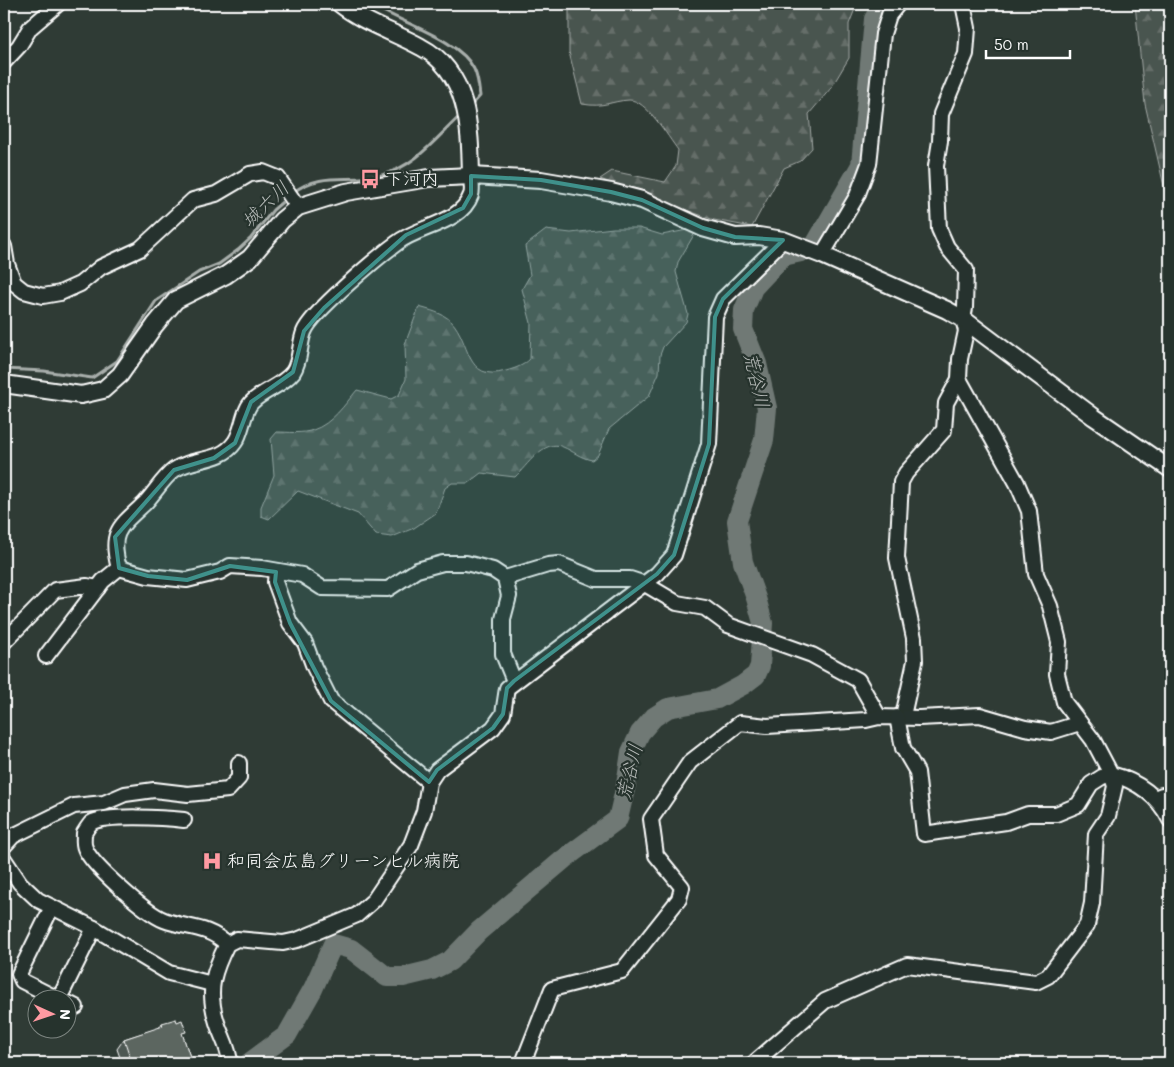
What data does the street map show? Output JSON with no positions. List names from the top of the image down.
{
  "water": ["城六川", "荒谷川"],
  "places": {
    "bus stop": ["下河内"],
    "hospital": ["和同会広島グリーンヒル病院"]
  },
  "scale_bar": "50 m",
  "north": "right"
}
